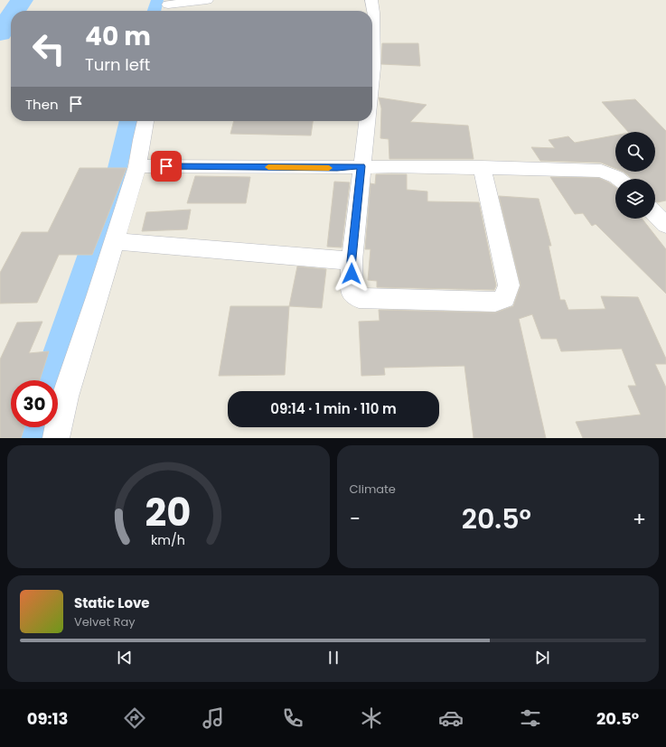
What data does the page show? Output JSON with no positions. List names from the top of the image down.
{
  "page": {
    "turn": ["40 m", "Turn left"],
    "then": "Then",
    "limit": "30",
    "trip": "09:14 · 1 min · 110 m",
    "tile": "Climate",
    "heat": ["−", "20.5°", "+"],
    "song": ["Static Love", "Velvet Ray"],
    "tabs": ["09:13", "20.5°"],
    "gauge": ["20", "km/h"]
  }
}
